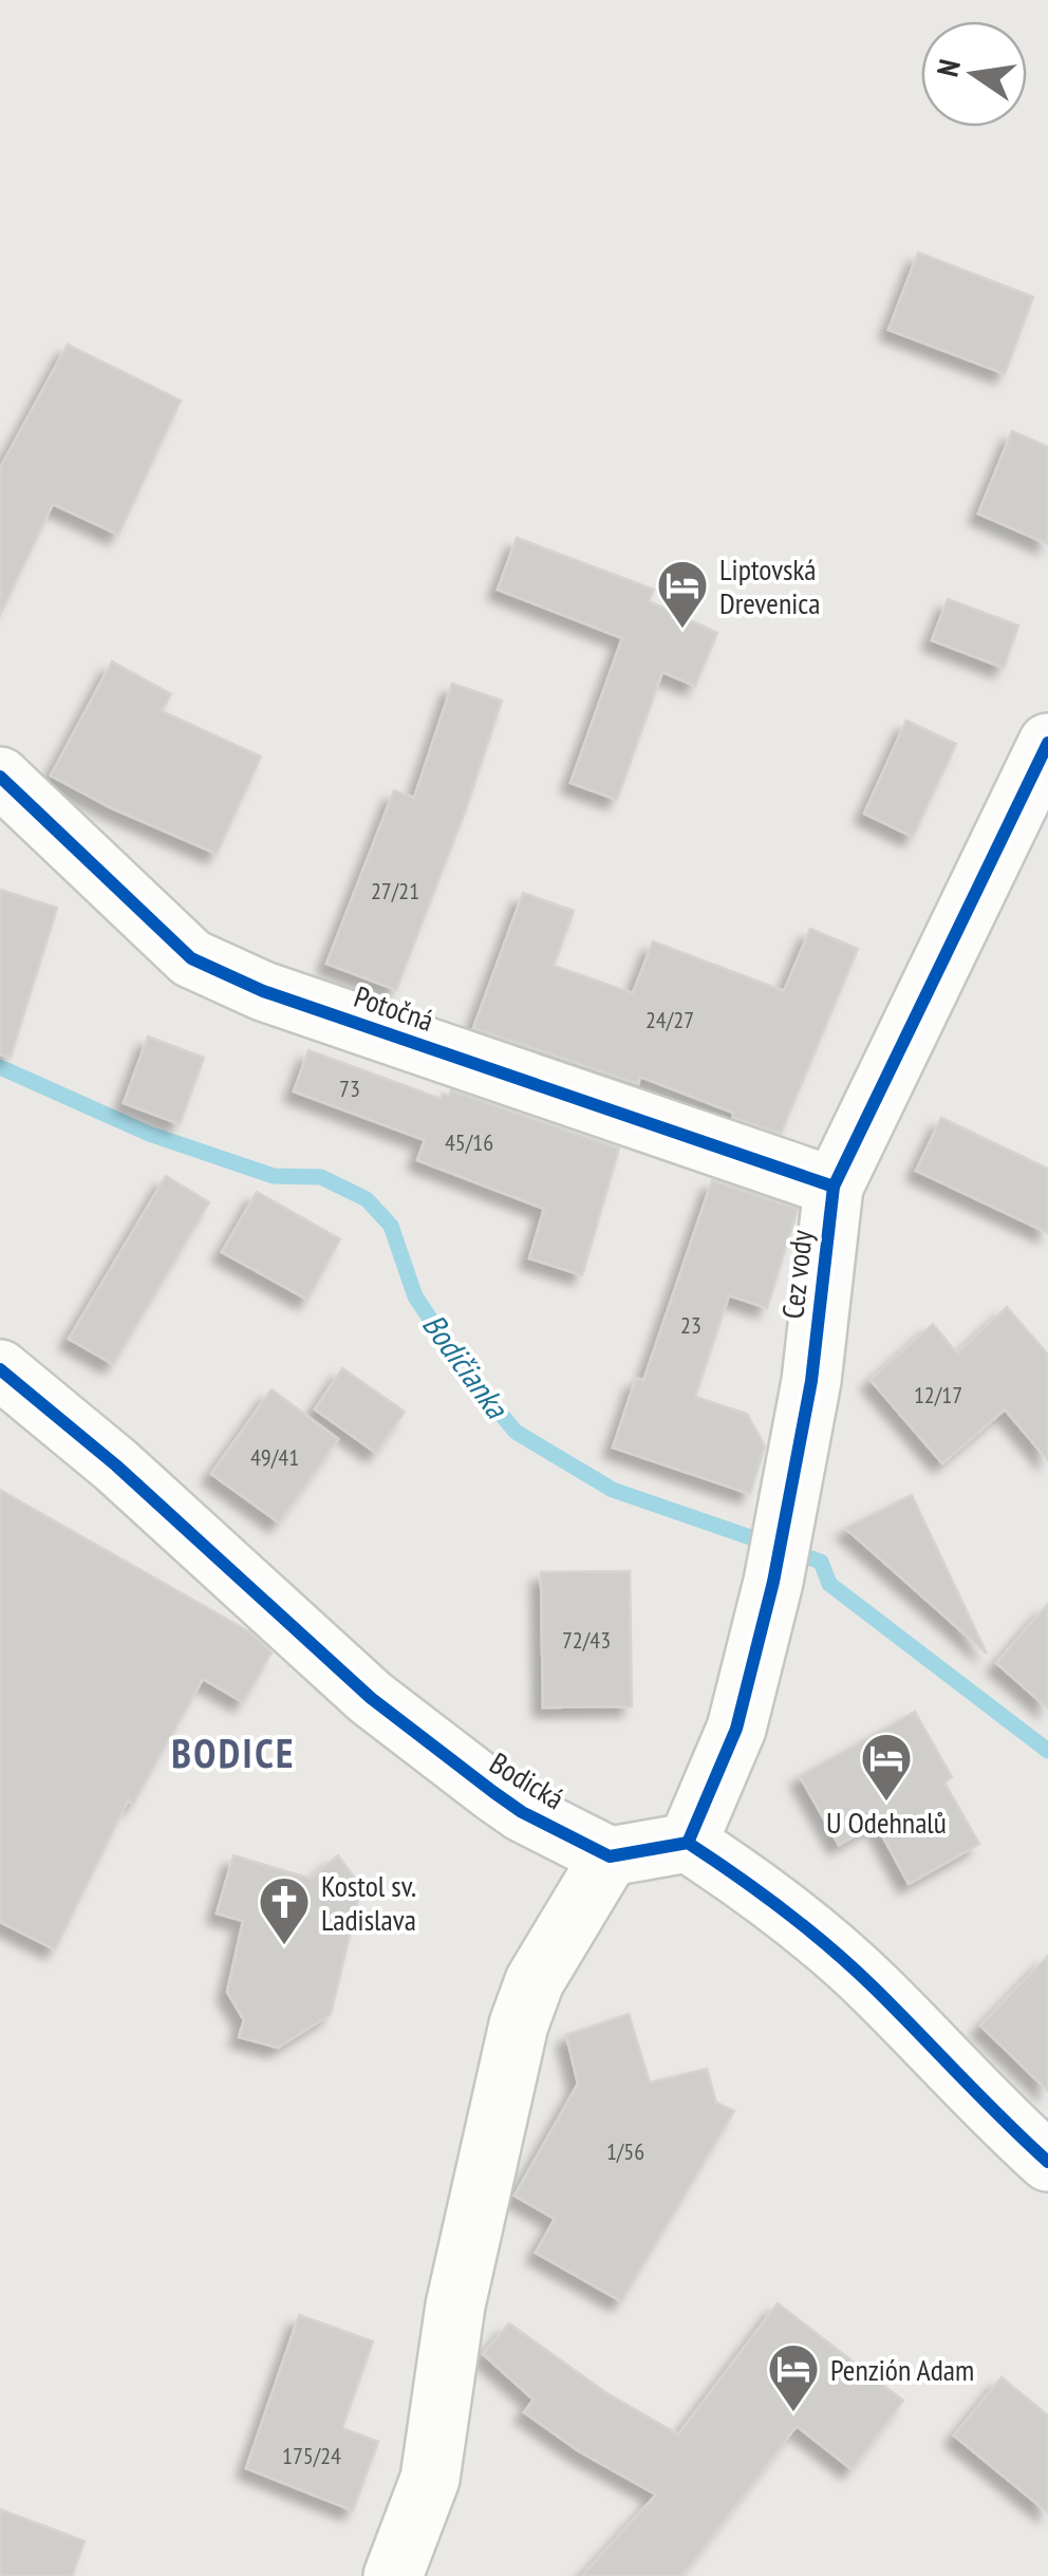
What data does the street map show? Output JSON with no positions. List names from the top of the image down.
{
  "streets": {
    "street": ["Potočná", "Cez vody", "Bodická"]
  },
  "crossings": [
    ["Potočná", "Cez vody"]
  ],
  "districts": ["BODICE"],
  "water": ["Bodičianka"],
  "places": {
    "hotel": ["Liptovská Drevenica", "U Odehnalů", "Penzión Adam"],
    "church": ["Kostol sv. Ladislava"]
  },
  "house_numbers": [
    "27/21",
    "24/27",
    "73",
    "45/16",
    "23",
    "12/17",
    "49/41",
    "72/43",
    "1/56",
    "175/24"
  ],
  "north": "left"
}
